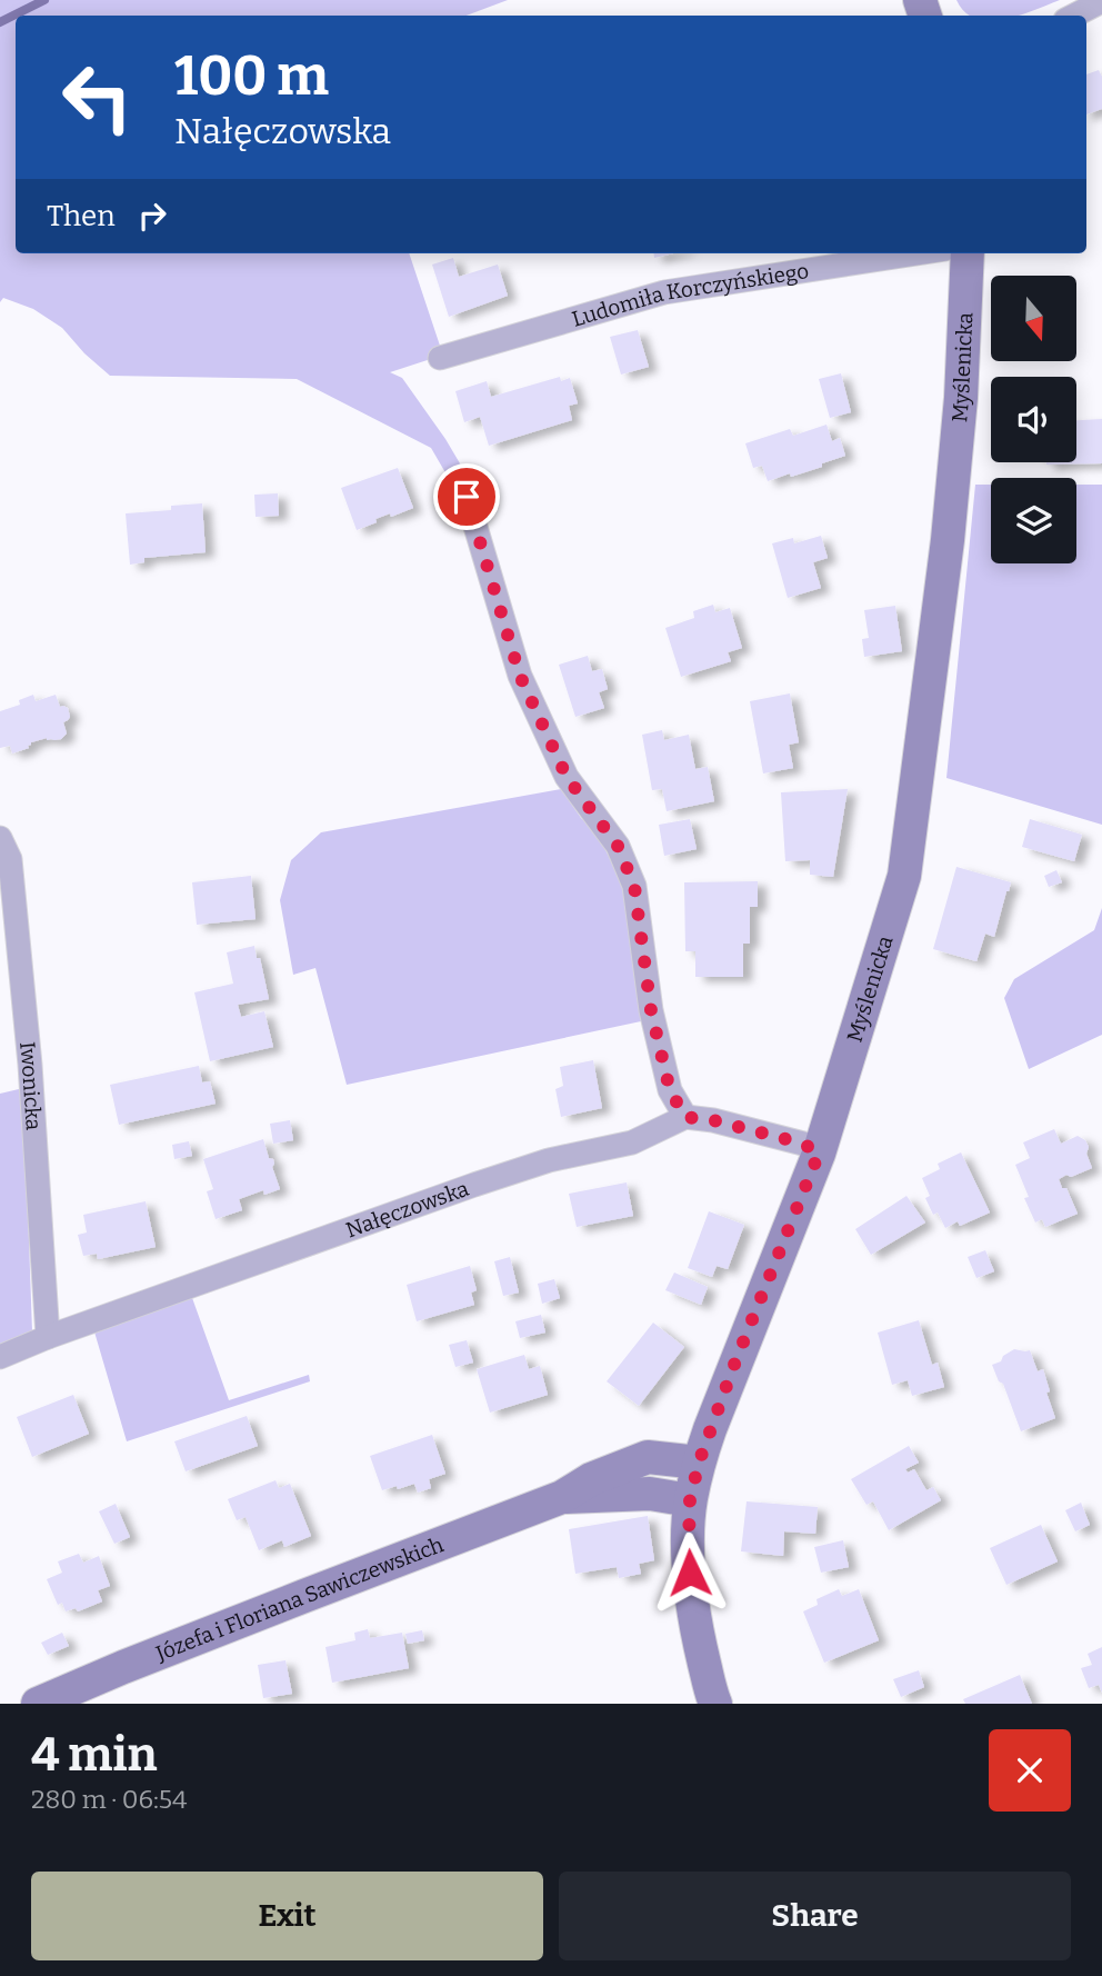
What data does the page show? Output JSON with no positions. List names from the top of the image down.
{
  "streets": {
    "street": [
      "Ludomiła Korczyńskiego",
      "Myślenicka",
      "Iwonicka",
      "Nałęczowska",
      "Józefa i Floriana Sawiczewskich"
    ]
  },
  "crossings": [
    ["Myślenicka", "Józefa i Floriana Sawiczewskich"],
    ["Iwonicka", "Nałęczowska"]
  ],
  "north": "bottom",
  "page": {
    "turn": ["100 m", "Nałęczowska"],
    "then": "Then",
    "heading": ["4 min", "280 m · 06:54"],
    "buttons": ["Exit", "Share"]
  }
}
